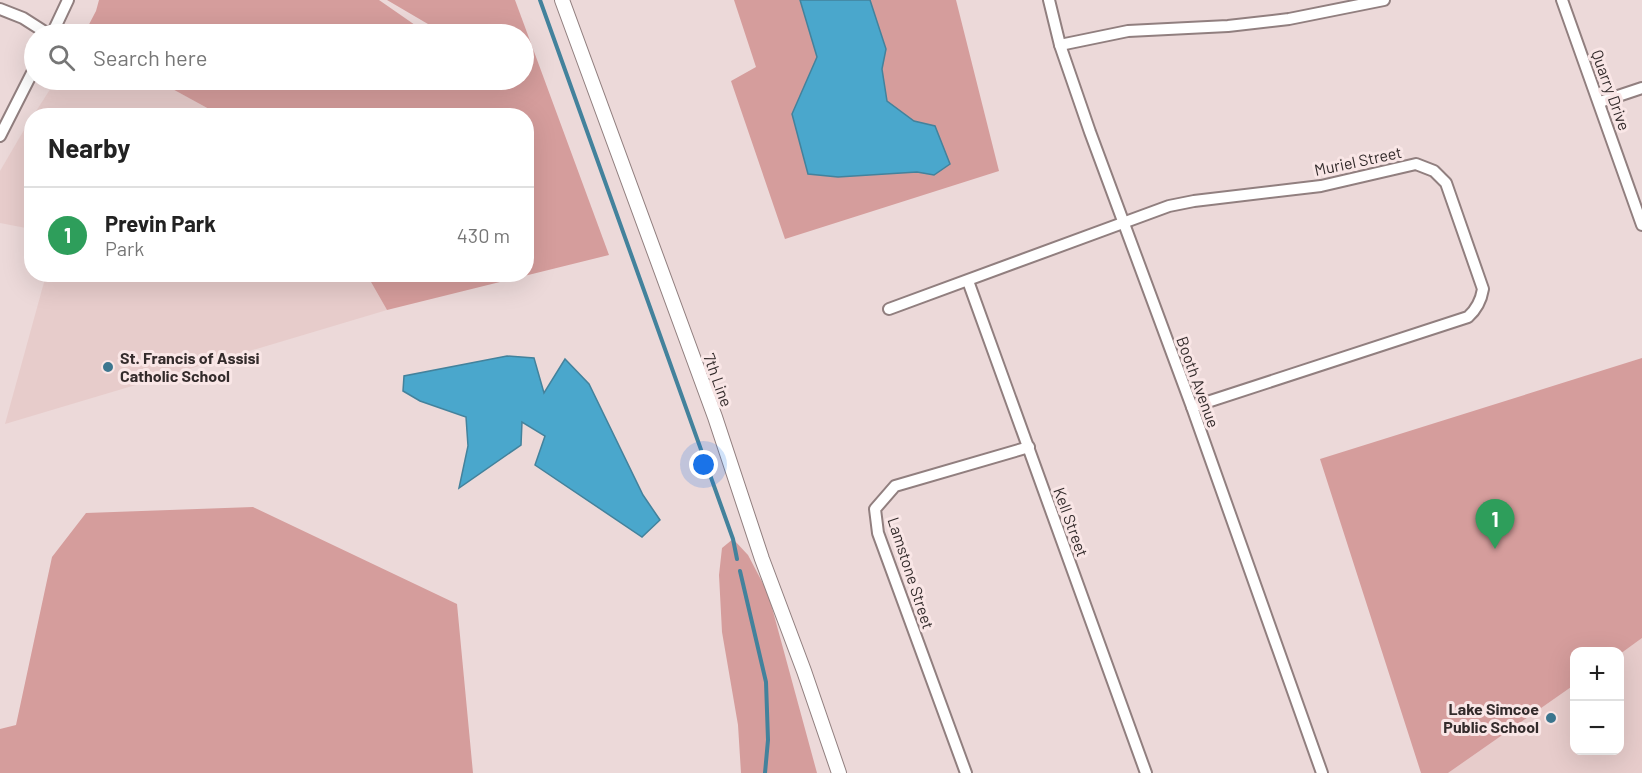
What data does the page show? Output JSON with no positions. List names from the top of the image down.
{
  "streets": {
    "street": [
      "Quarry Drive",
      "Muriel Street",
      "7th Line",
      "Booth Avenue",
      "Kell Street",
      "Lamstone Street"
    ]
  },
  "crossings": [
    ["Muriel Street", "Booth Avenue"],
    ["Muriel Street", "Kell Street"],
    ["Kell Street", "Lamstone Street"]
  ],
  "places": ["St. Francis of Assisi Catholic School", "Lake Simcoe Public School"],
  "page": {
    "search": "Search here",
    "heading": "Nearby",
    "list": [
      {
        "mark": "1",
        "name": "Previn Park",
        "note": "Park",
        "value": "430 m"
      }
    ],
    "pins": "1",
    "map_buttons": ["+", "−"]
  }
}
